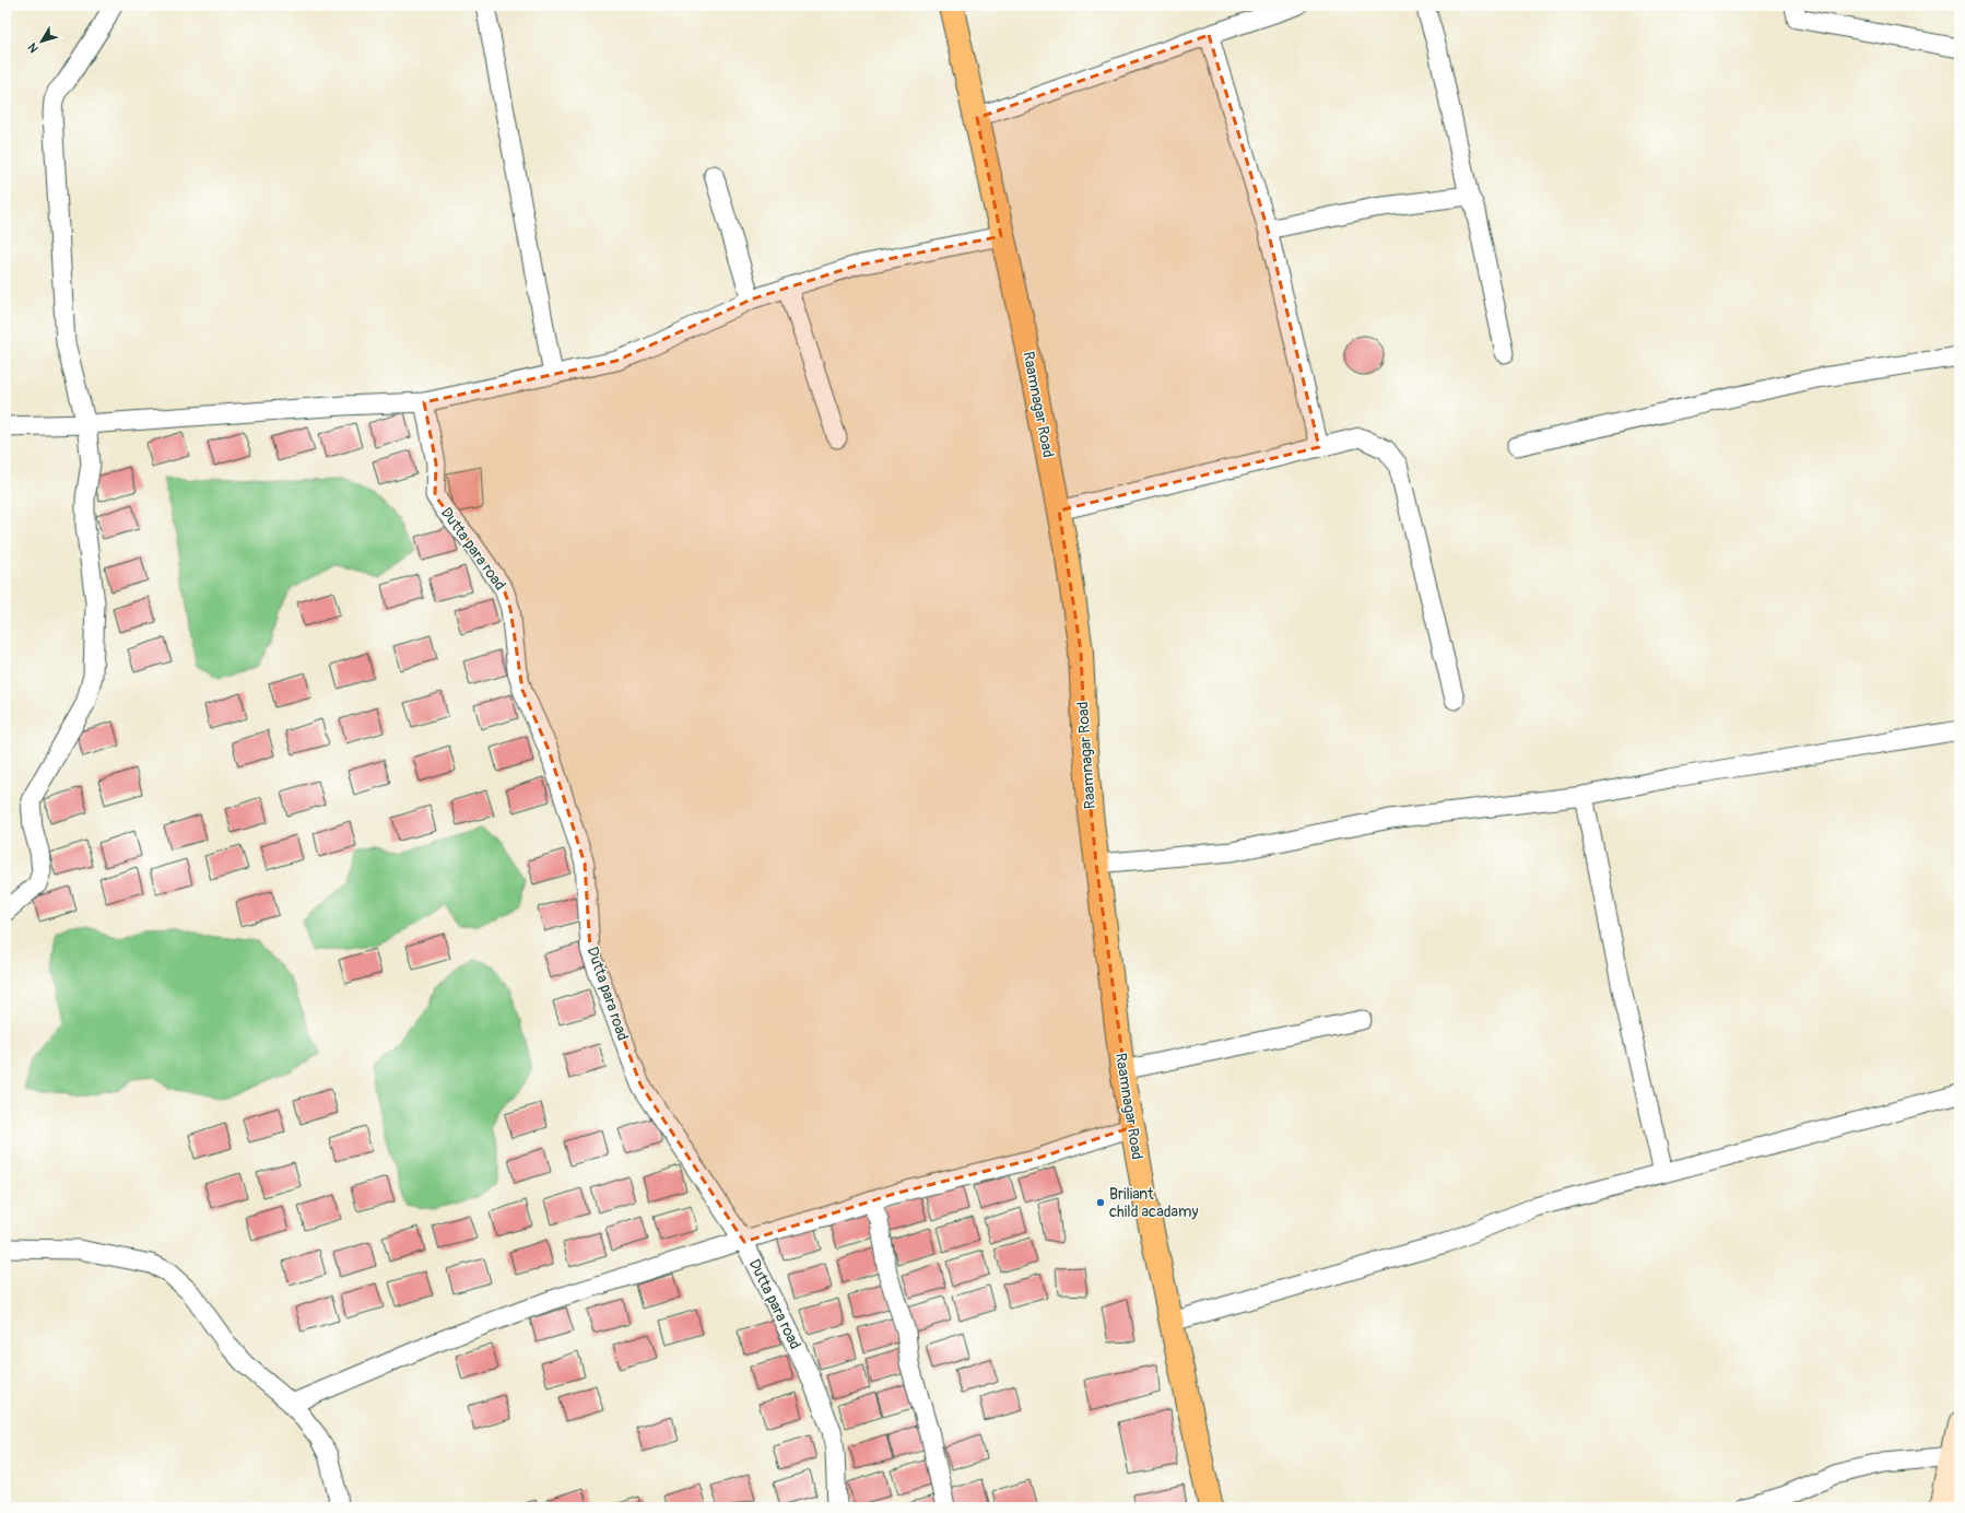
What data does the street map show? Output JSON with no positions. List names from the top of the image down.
{
  "streets": {
    "highway": ["Raamnagar Road"],
    "street": ["Dutta para road"]
  },
  "places": ["Briliant child acadamy"],
  "north": "bottom left"
}
